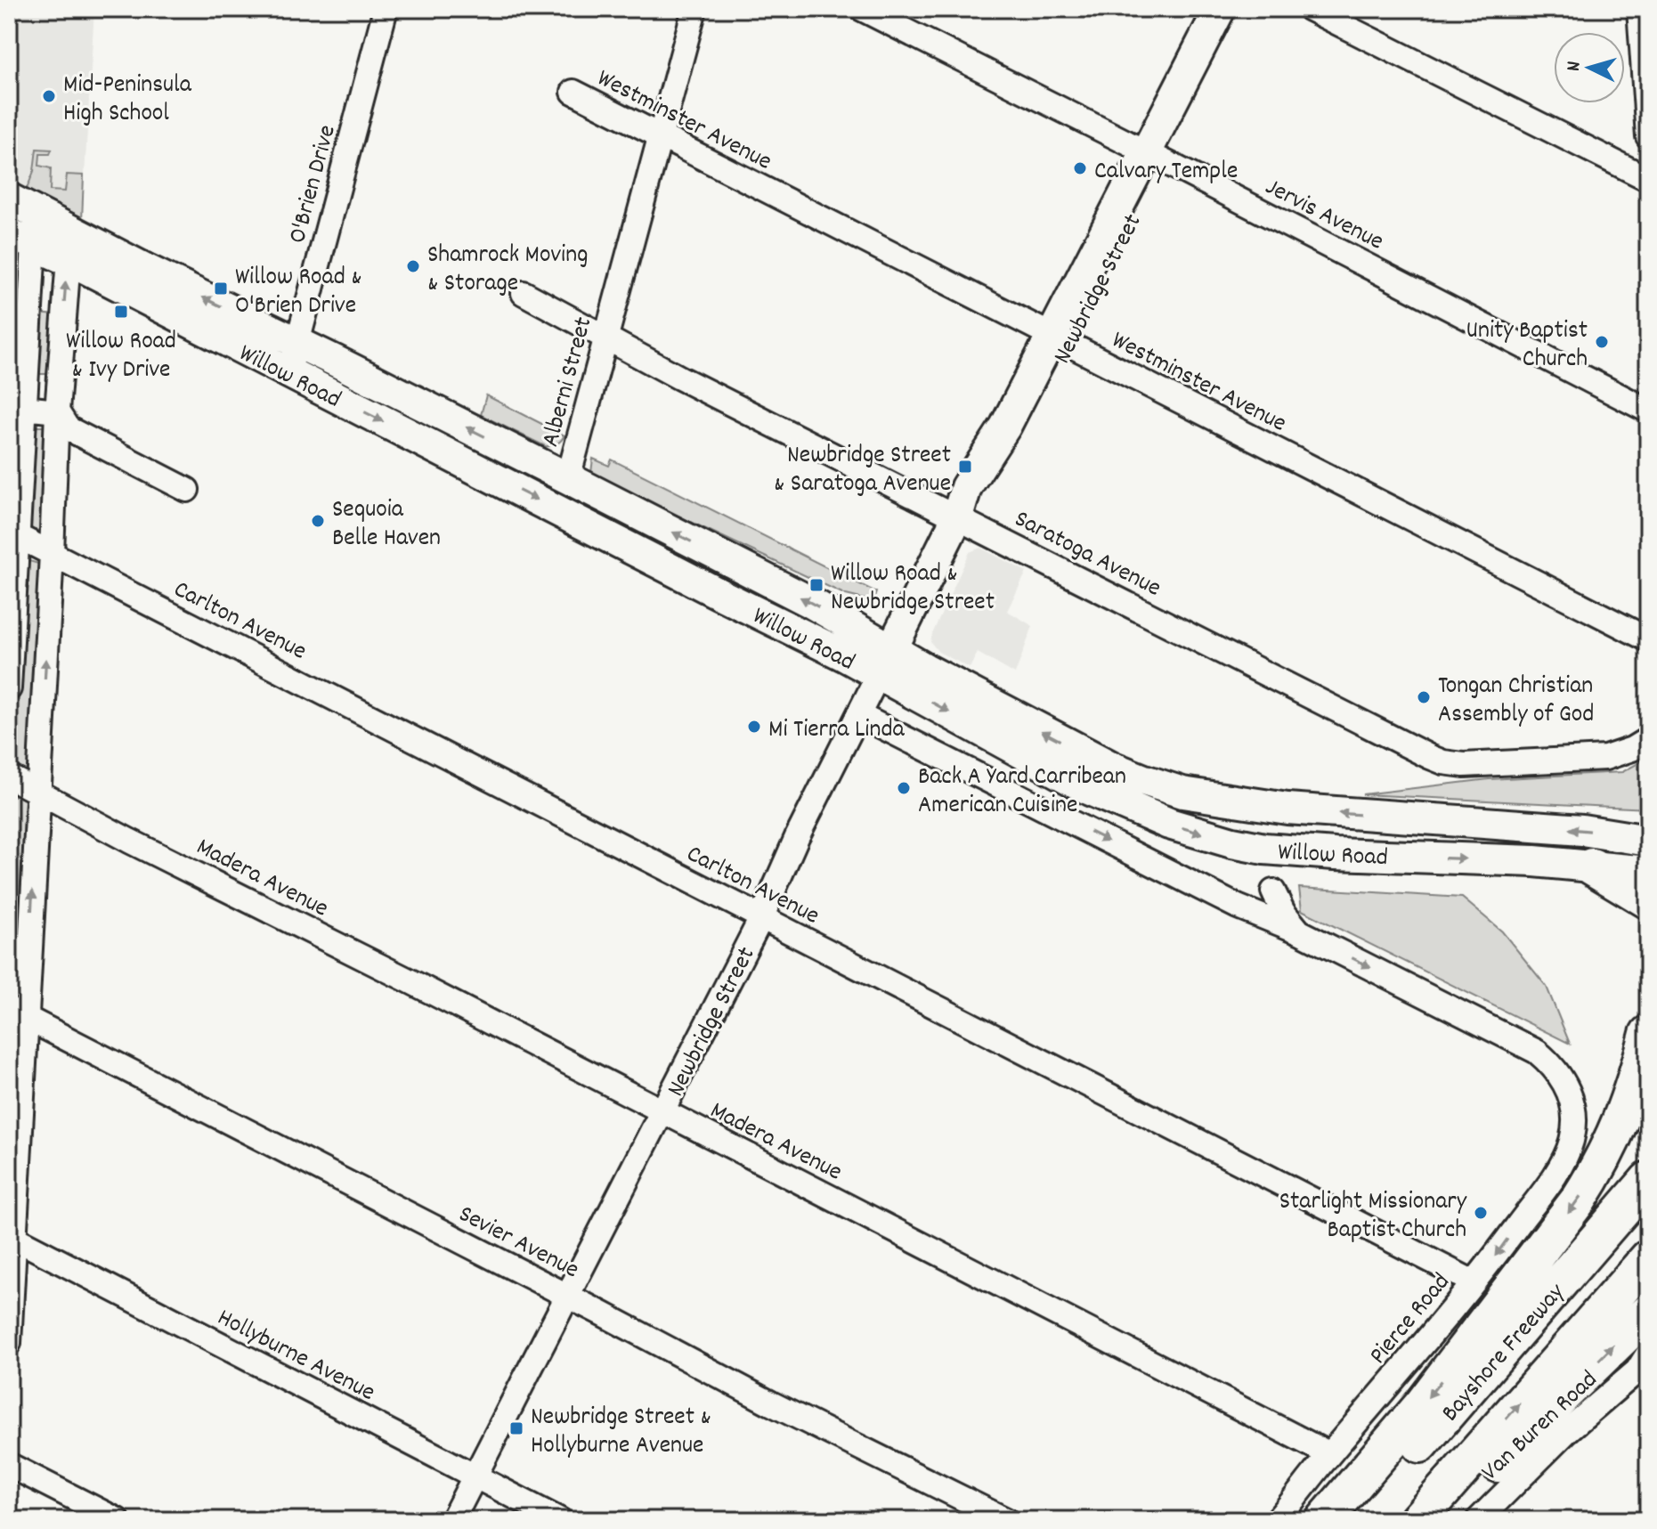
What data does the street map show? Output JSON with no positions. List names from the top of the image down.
{
  "streets": {
    "highway": ["Bayshore Freeway"],
    "main road": ["Newbridge Street", "Willow Road"],
    "street": [
      "Westminster Avenue",
      "O'Brien Drive",
      "Jervis Avenue",
      "Alberni Street",
      "Saratoga Avenue",
      "Carlton Avenue",
      "Madera Avenue",
      "Sevier Avenue",
      "Pierce Road",
      "Hollyburne Avenue",
      "Van Buren Road"
    ]
  },
  "crossings": [
    ["Westminster Avenue", "Newbridge Street"],
    ["Westminster Avenue", "Alberni Street"],
    ["O'Brien Drive", "Willow Road"],
    ["Jervis Avenue", "Newbridge Street"],
    ["Newbridge Street", "Willow Road"],
    ["Newbridge Street", "Saratoga Avenue"],
    ["Newbridge Street", "Carlton Avenue"],
    ["Newbridge Street", "Madera Avenue"],
    ["Newbridge Street", "Sevier Avenue"],
    ["Newbridge Street", "Hollyburne Avenue"],
    ["Willow Road", "Alberni Street"],
    ["Alberni Street", "Saratoga Avenue"],
    ["Carlton Avenue", "Pierce Road"],
    ["Madera Avenue", "Pierce Road"]
  ],
  "places": {
    "other": [
      "Mid-Peninsula High School",
      "Calvary Temple",
      "Shamrock Moving & Storage",
      "Unity Baptist Church",
      "Sequoia Belle Haven",
      "Tongan Christian Assembly of God",
      "Mi Tierra Linda",
      "Back A Yard Carribean American Cuisine",
      "Starlight Missionary Baptist Church"
    ],
    "transit": [
      "Willow Road & O'Brien Drive",
      "Willow Road & Ivy Drive",
      "Newbridge Street & Saratoga Avenue",
      "Willow Road & Newbridge Street",
      "Newbridge Street & Hollyburne Avenue"
    ]
  },
  "north": "left"
}
